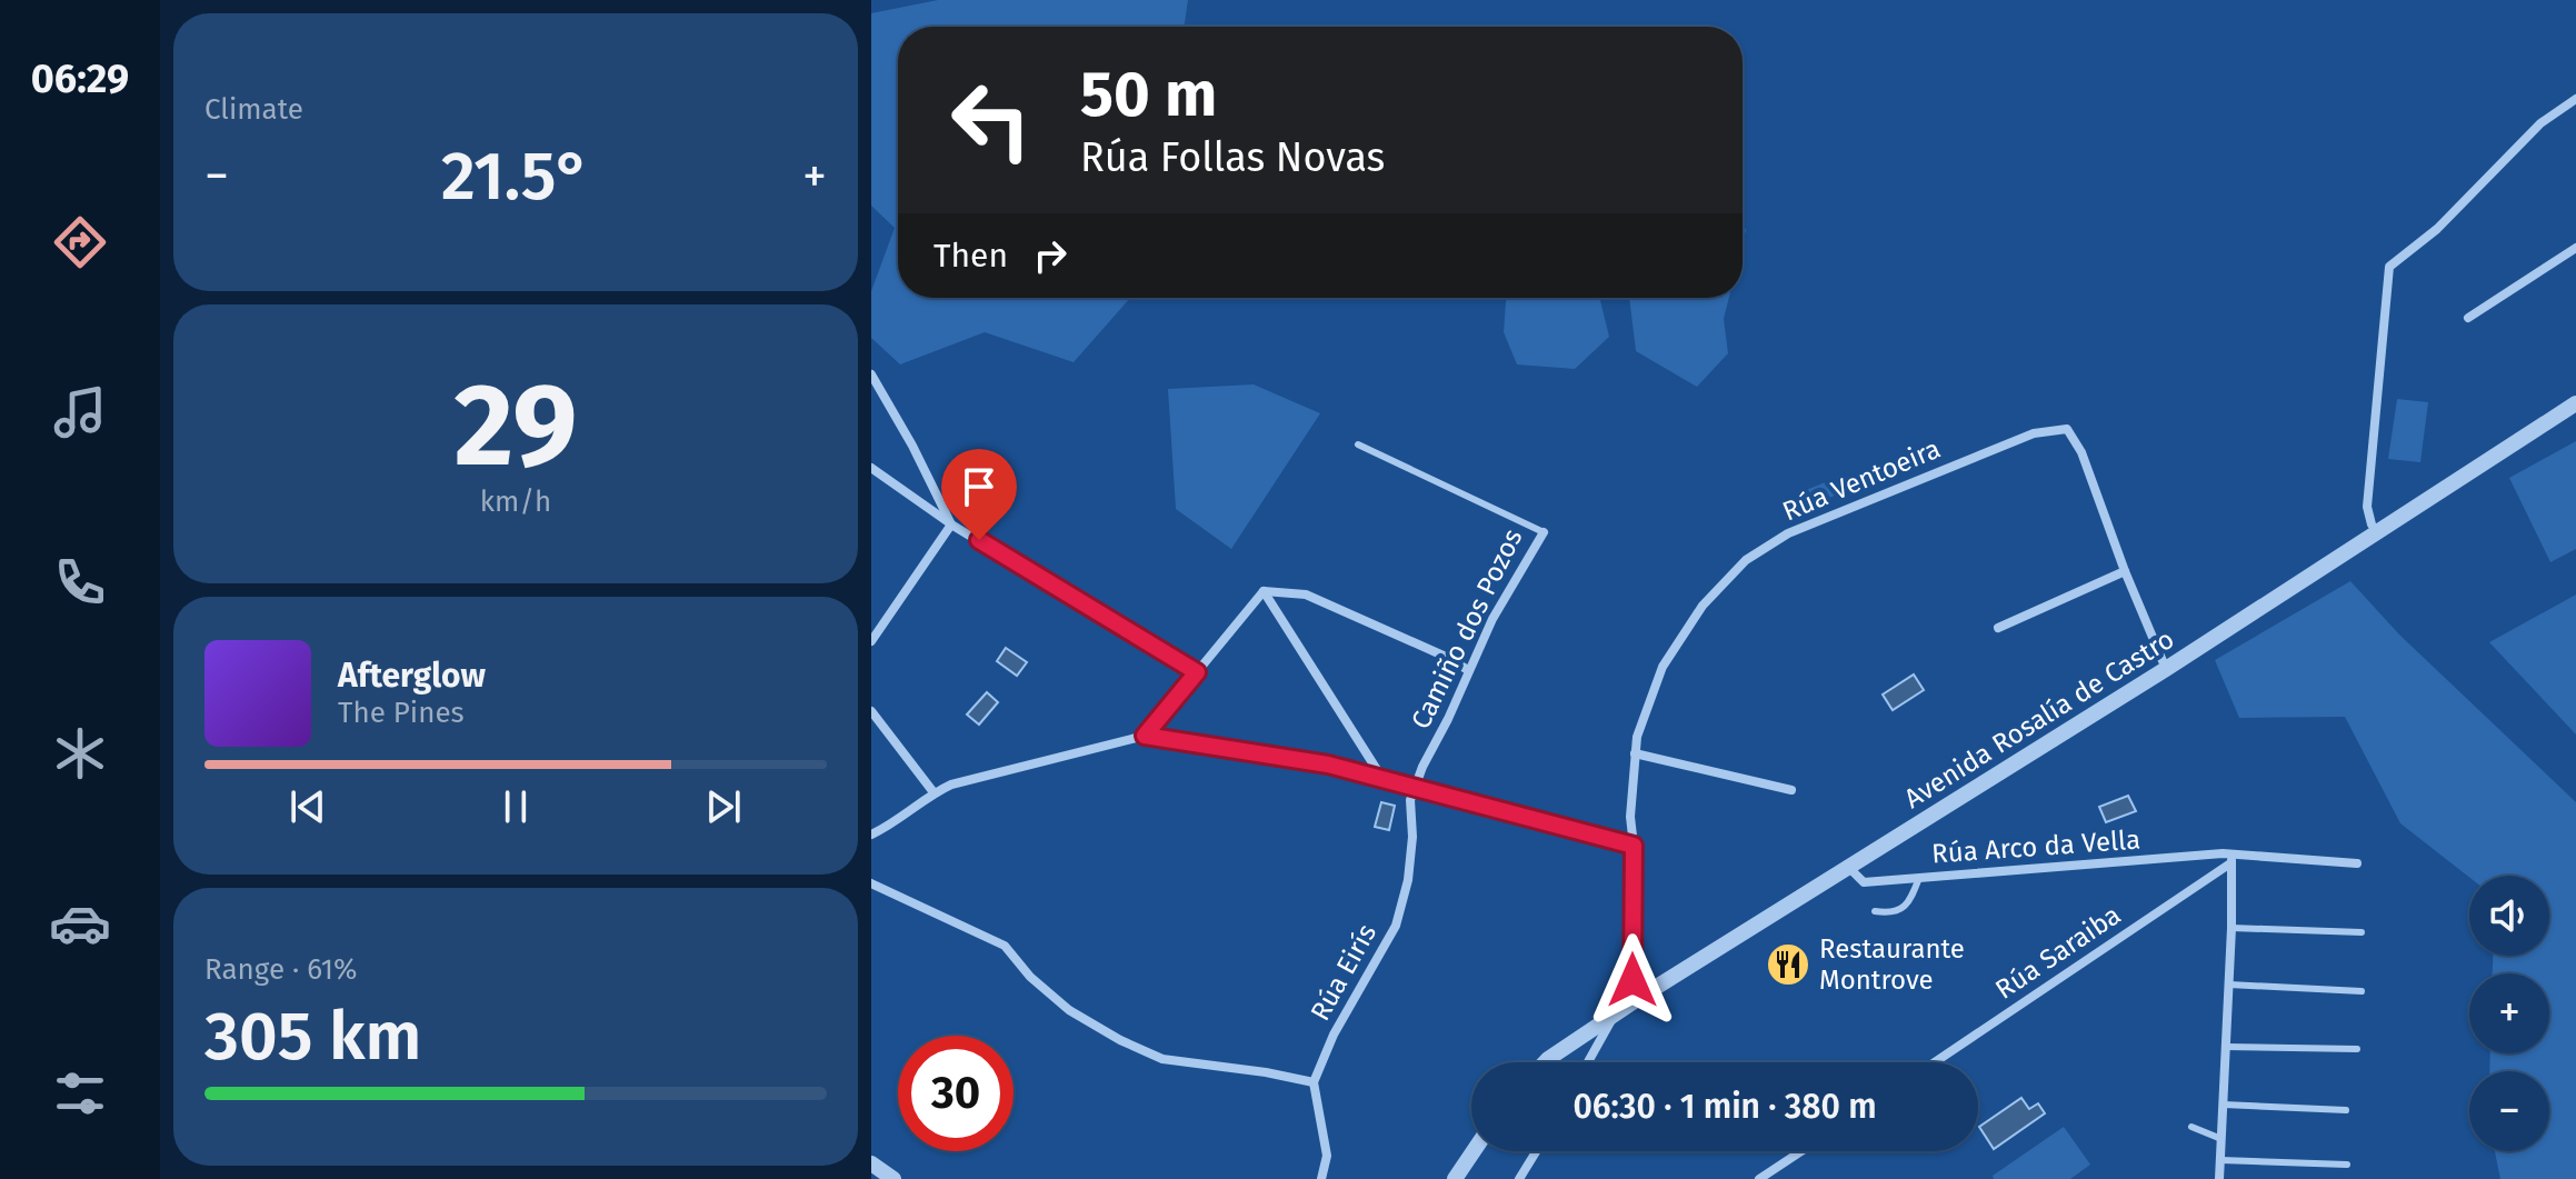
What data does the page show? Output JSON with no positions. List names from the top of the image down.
{
  "streets": {
    "street": [
      "Rúa Ventoeira",
      "Camiño dos Pozos",
      "Avenida Rosalía de Castro",
      "Rúa Arco da Vella",
      "Rúa Saraiba",
      "Rúa Eirís"
    ]
  },
  "crossings": [
    ["Rúa Ventoeira", "Avenida Rosalía de Castro"],
    ["Camiño dos Pozos", "Rúa Eirís"],
    ["Avenida Rosalía de Castro", "Rúa Arco da Vella"],
    ["Rúa Arco da Vella", "Rúa Saraiba"]
  ],
  "places": {
    "restaurant": ["Restaurante Montrove"]
  },
  "page": {
    "tabs": "06:29",
    "tile": [
      "Climate",
      ["29", "km/h"],
      ["Range · 61%", "305 km"]
    ],
    "turn": ["50 m", "Rúa Follas Novas"],
    "heat": ["−", "21.5°", "+"],
    "then": "Then",
    "song": ["Afterglow", "The Pines"],
    "map_buttons": ["+", "−"],
    "limit": "30",
    "trip": "06:30 · 1 min · 380 m"
  }
}
